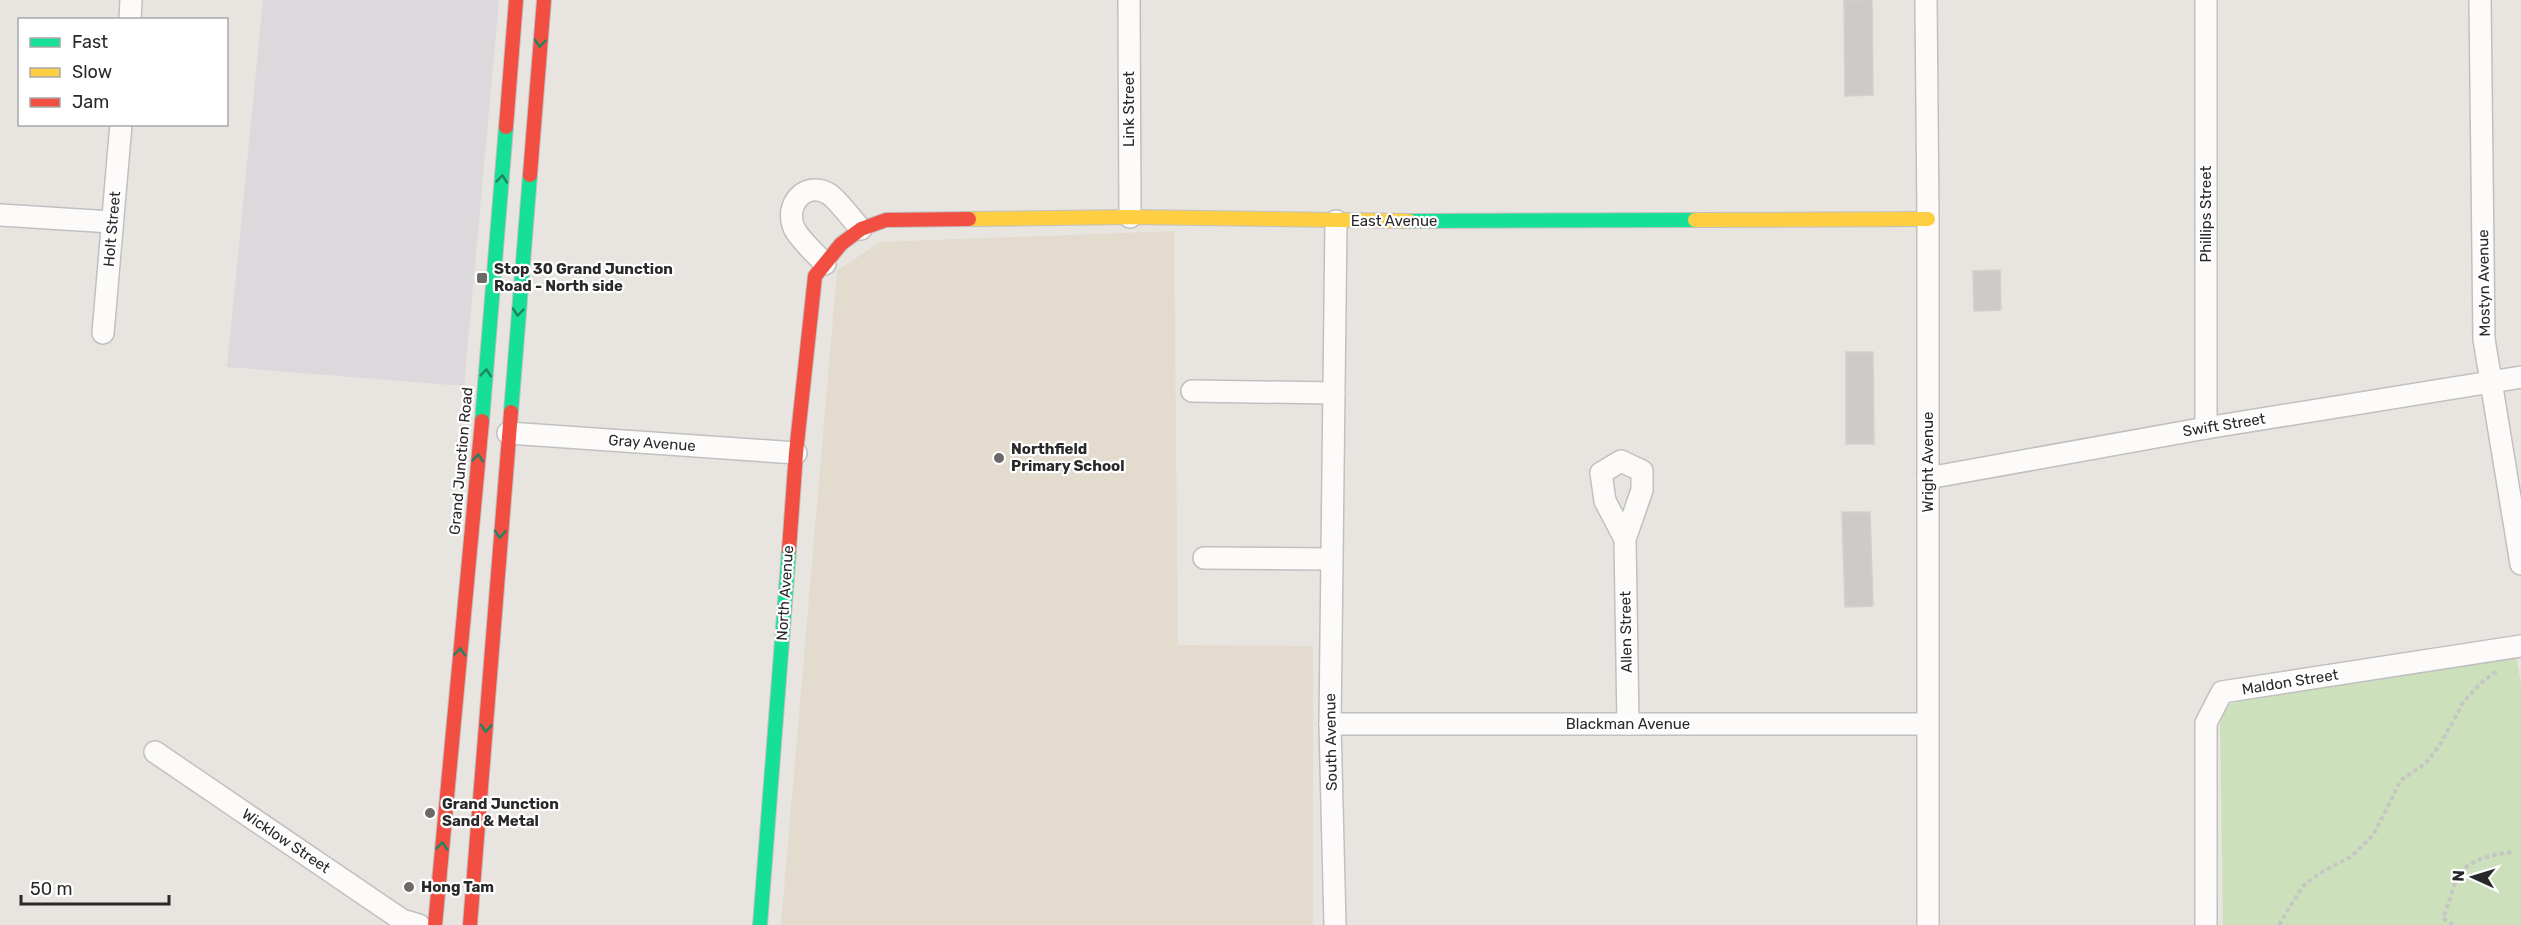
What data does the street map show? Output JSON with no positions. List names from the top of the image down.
{
  "streets": {
    "main road": ["East Avenue", "Grand Junction Road", "North Avenue"],
    "street": [
      "Link Street",
      "Phillips Street",
      "Holt Street",
      "Mostyn Avenue",
      "Swift Street",
      "Gray Avenue",
      "Wright Avenue",
      "Allen Street",
      "Maldon Street",
      "Blackman Avenue",
      "South Avenue",
      "Wicklow Street"
    ]
  },
  "crossings": [
    ["Link Street", "East Avenue"],
    ["Phillips Street", "Swift Street"],
    ["East Avenue", "Wright Avenue"],
    ["East Avenue", "North Avenue"],
    ["East Avenue", "South Avenue"],
    ["Mostyn Avenue", "Swift Street"],
    ["Swift Street", "Wright Avenue"],
    ["Gray Avenue", "North Avenue"],
    ["Wright Avenue", "Blackman Avenue"],
    ["Allen Street", "Blackman Avenue"],
    ["Blackman Avenue", "South Avenue"]
  ],
  "places": {
    "transit": ["Stop 30 Grand Junction Road - North side"],
    "other": ["Northfield Primary School", "Grand Junction Sand & Metal", "Hong Tam"]
  },
  "legend": ["Fast", "Slow", "Jam"],
  "scale_bar": "50 m",
  "north": "left"
}
